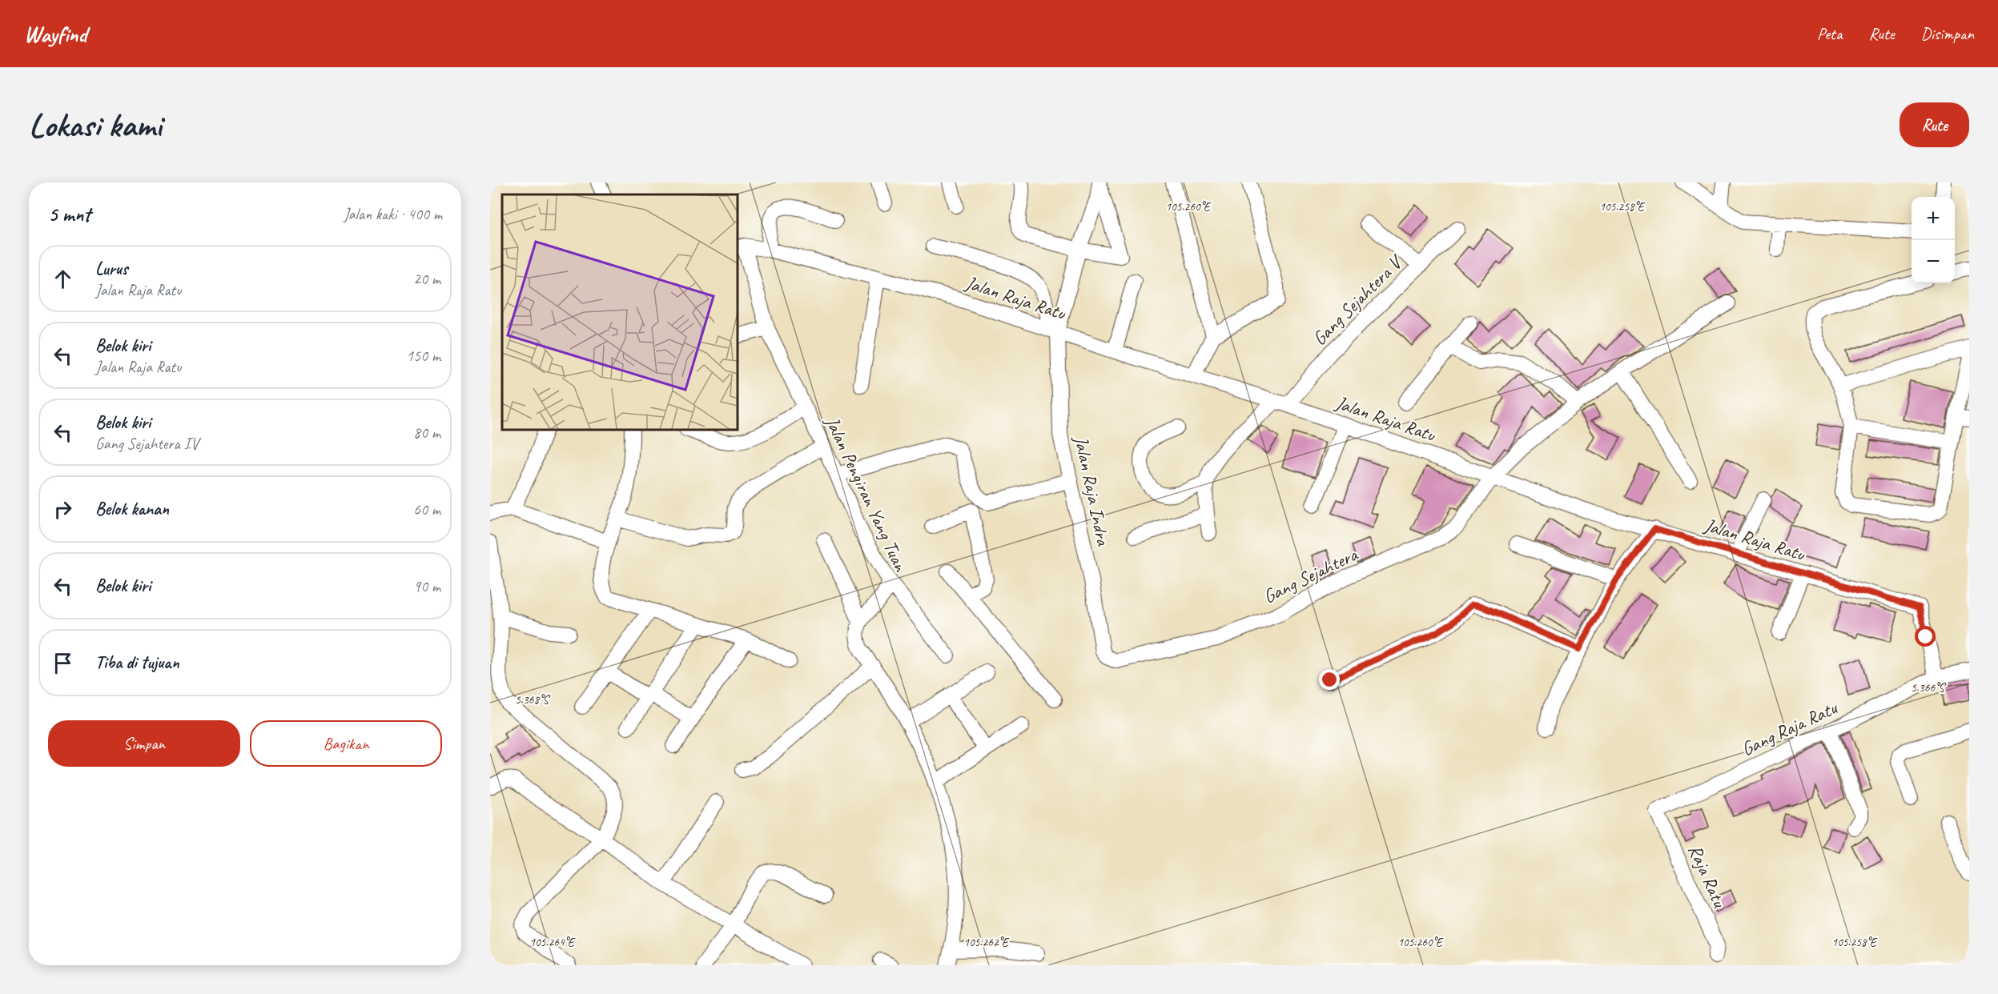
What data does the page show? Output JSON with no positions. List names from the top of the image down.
{
  "streets": {
    "street": [
      "Jalan Raja Ratu",
      "Gang Sejahtera V",
      "Jalan Raja Indra",
      "Jalan Pengiran Yang Tuan",
      "Gang Sejahtera",
      "Gang Raja Ratu",
      "Raja Ratu"
    ]
  },
  "crossings": [
    ["Jalan Raja Ratu", "Gang Sejahtera V"],
    ["Jalan Raja Ratu", "Jalan Raja Indra"],
    ["Jalan Raja Ratu", "Jalan Pengiran Yang Tuan"],
    ["Jalan Raja Ratu", "Gang Sejahtera"],
    ["Jalan Raja Ratu", "Gang Raja Ratu"],
    ["Jalan Raja Indra", "Gang Sejahtera"],
    ["Gang Raja Ratu", "Raja Ratu"]
  ],
  "page": {
    "header": "Wayfind",
    "nav": ["Peta", "Rute", "Disimpan"],
    "buttons": [
      "Rute",
      ["Simpan", "Bagikan"]
    ],
    "title": "Lokasi kami",
    "heading": ["5 mnt", "Jalan kaki · 400 m"],
    "map_buttons": ["+", "−"],
    "list": [
      ["Lurus", "Jalan Raja Ratu", "20 m"],
      ["Belok kiri", "Jalan Raja Ratu", "150 m"],
      ["Belok kiri", "Gang Sejahtera IV", "80 m"],
      ["Belok kanan", "60 m"],
      ["Belok kiri", "90 m"],
      "Tiba di tujuan"
    ]
  },
  "coordinates": [
    "105.260°E",
    "105.258°E",
    "5.366°S",
    "5.368°S",
    "105.264°E",
    "105.262°E"
  ]
}
